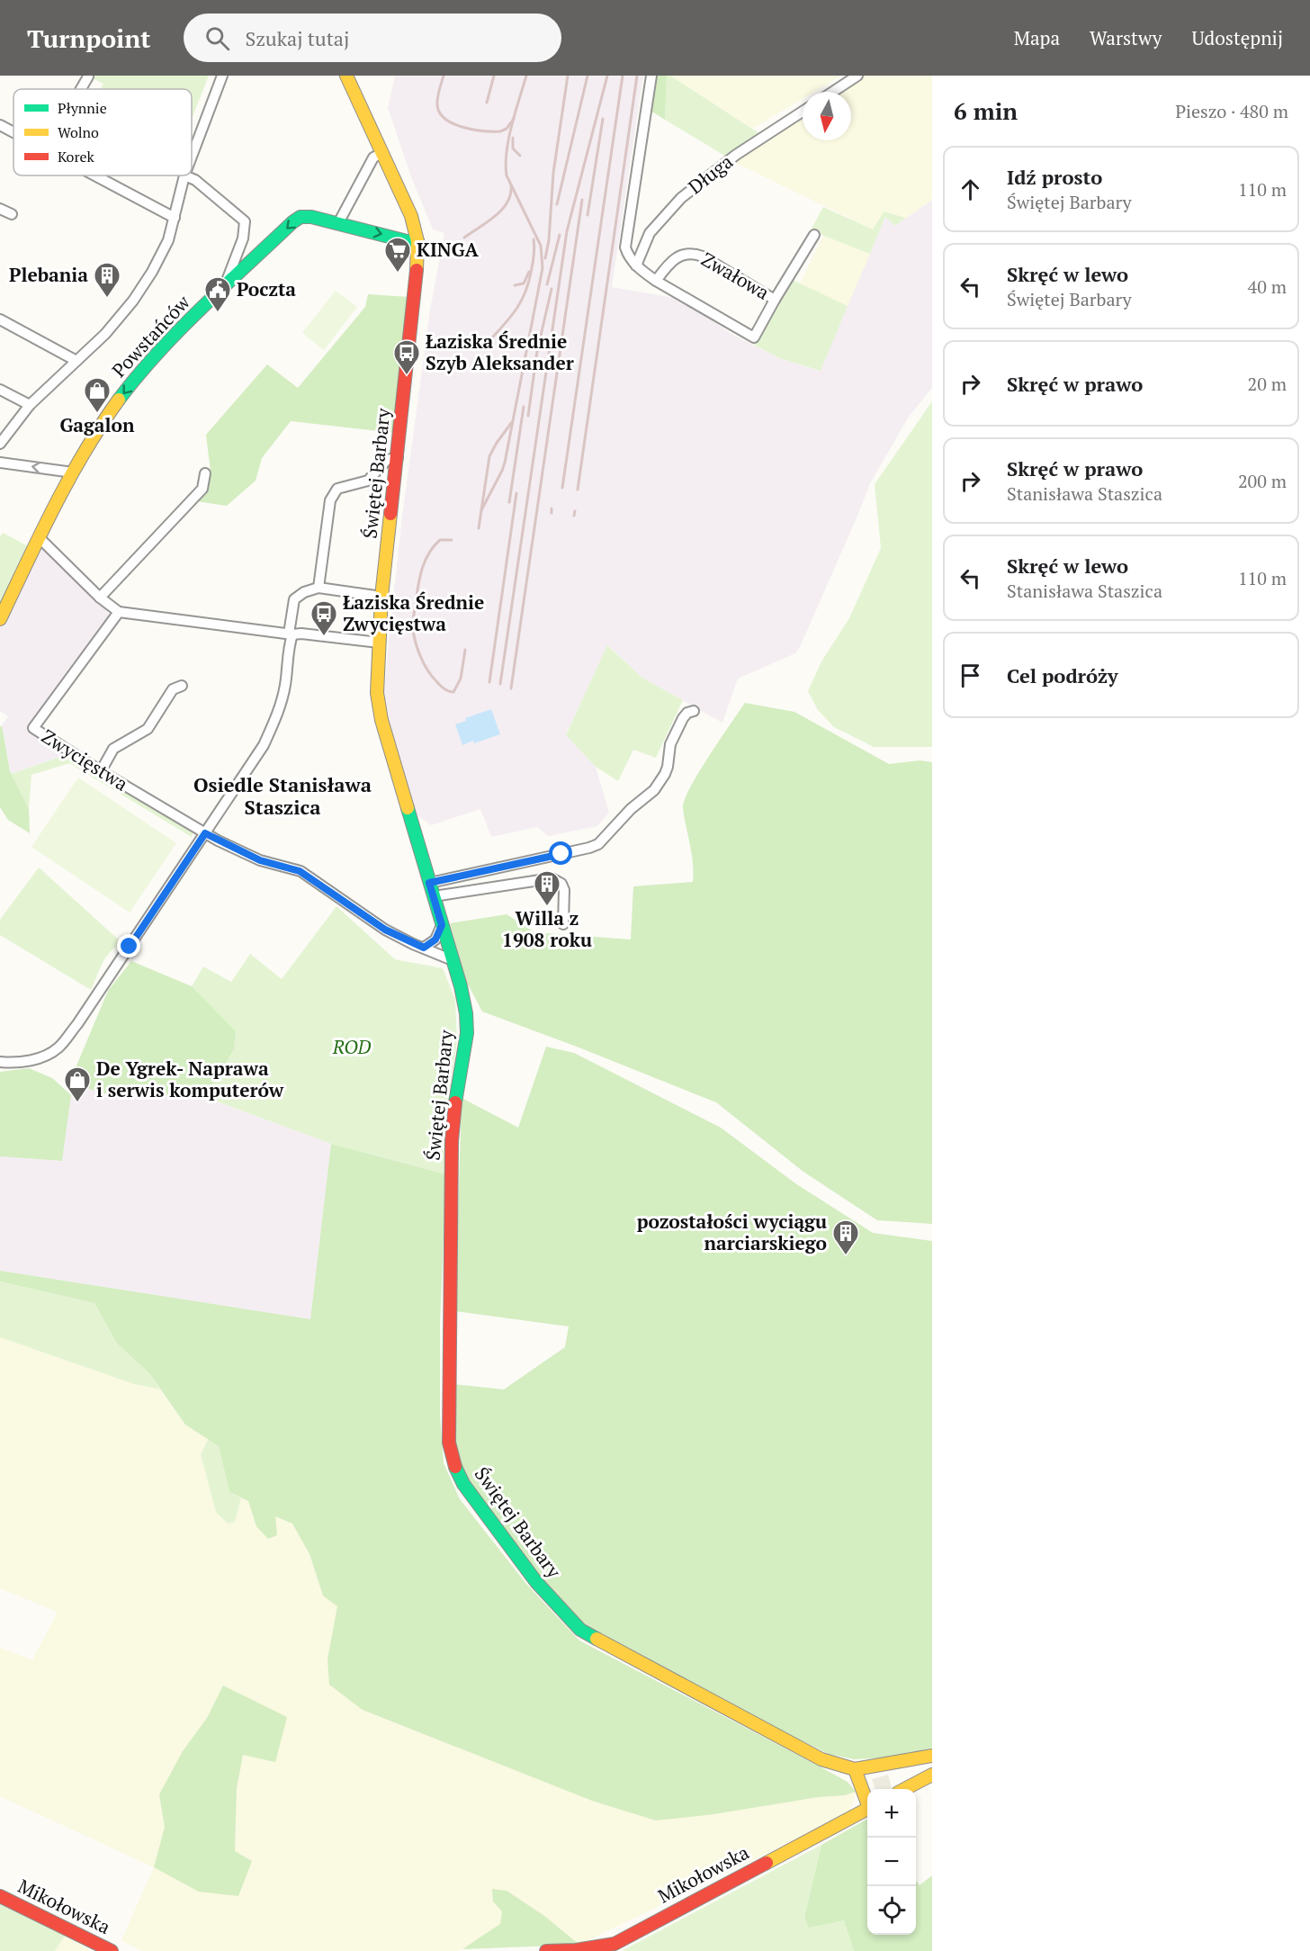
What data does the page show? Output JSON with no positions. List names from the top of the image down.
{
  "streets": {
    "street": [
      "Długa",
      "Zwałowa",
      "Powstańców",
      "Świętej Barbary",
      "Zwycięstwa",
      "Mikołowska"
    ]
  },
  "crossings": [
    ["Powstańców", "Świętej Barbary"],
    ["Świętej Barbary", "Zwycięstwa"]
  ],
  "districts": ["Osiedle Stanisława Staszica"],
  "parks": ["ROD"],
  "places": {
    "supermarket": ["KINGA"],
    "building": ["Plebania", "Willa z 1908 roku", "pozostałości wyciągu narciarskiego"],
    "public building": ["Poczta"],
    "bus stop": ["Łaziska Średnie Szyb Aleksander", "Łaziska Średnie Zwycięstwa"],
    "shop": ["Gagalon", "De Ygrek- Naprawa i serwis komputerów"]
  },
  "legend": ["Płynnie", "Wolno", "Korek"],
  "north": "bottom",
  "page": {
    "header": "Turnpoint",
    "search": "Szukaj tutaj",
    "nav": ["Mapa", "Warstwy", "Udostępnij"],
    "heading": ["6 min", "Pieszo · 480 m"],
    "list": [
      ["Idź prosto", "Świętej Barbary", "110 m"],
      ["Skręć w lewo", "Świętej Barbary", "40 m"],
      ["Skręć w prawo", "20 m"],
      ["Skręć w prawo", "Stanisława Staszica", "200 m"],
      ["Skręć w lewo", "Stanisława Staszica", "110 m"],
      "Cel podróży"
    ],
    "map_buttons": ["+", "−"]
  }
}
